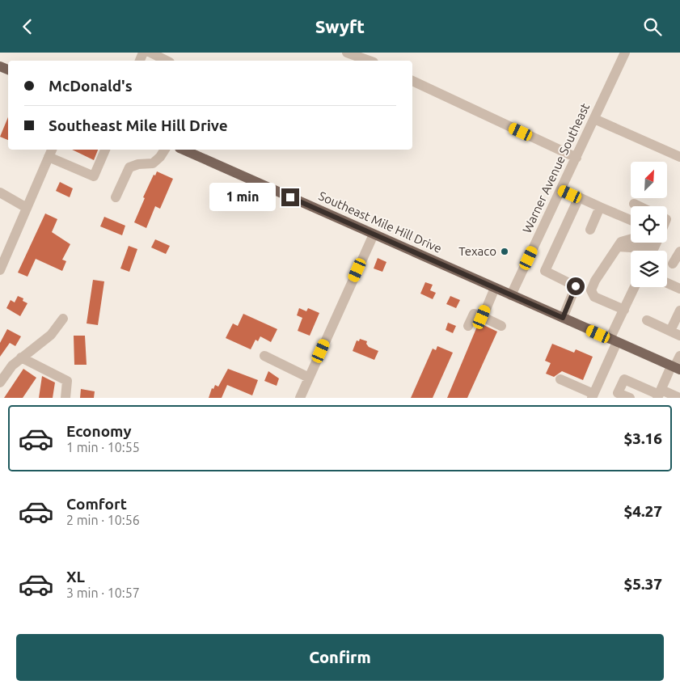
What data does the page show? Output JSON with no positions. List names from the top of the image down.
{
  "streets": {
    "main road": ["Southeast Mile Hill Drive"],
    "street": ["Warner Avenue Southeast"]
  },
  "crossings": [
    ["Warner Avenue Southeast", "Southeast Mile Hill Drive"]
  ],
  "places": ["Texaco"],
  "north": "top right",
  "page": {
    "header": "Swyft",
    "banner": ["McDonald's", "Southeast Mile Hill Drive"],
    "bubble": "1 min",
    "list": [
      {
        "name": "Economy",
        "note": "1 min · 10:55",
        "value": "$3.16"
      },
      {
        "name": "Comfort",
        "note": "2 min · 10:56",
        "value": "$4.27"
      },
      {
        "name": "XL",
        "note": "3 min · 10:57",
        "value": "$5.37"
      }
    ],
    "buttons": "Confirm"
  }
}
